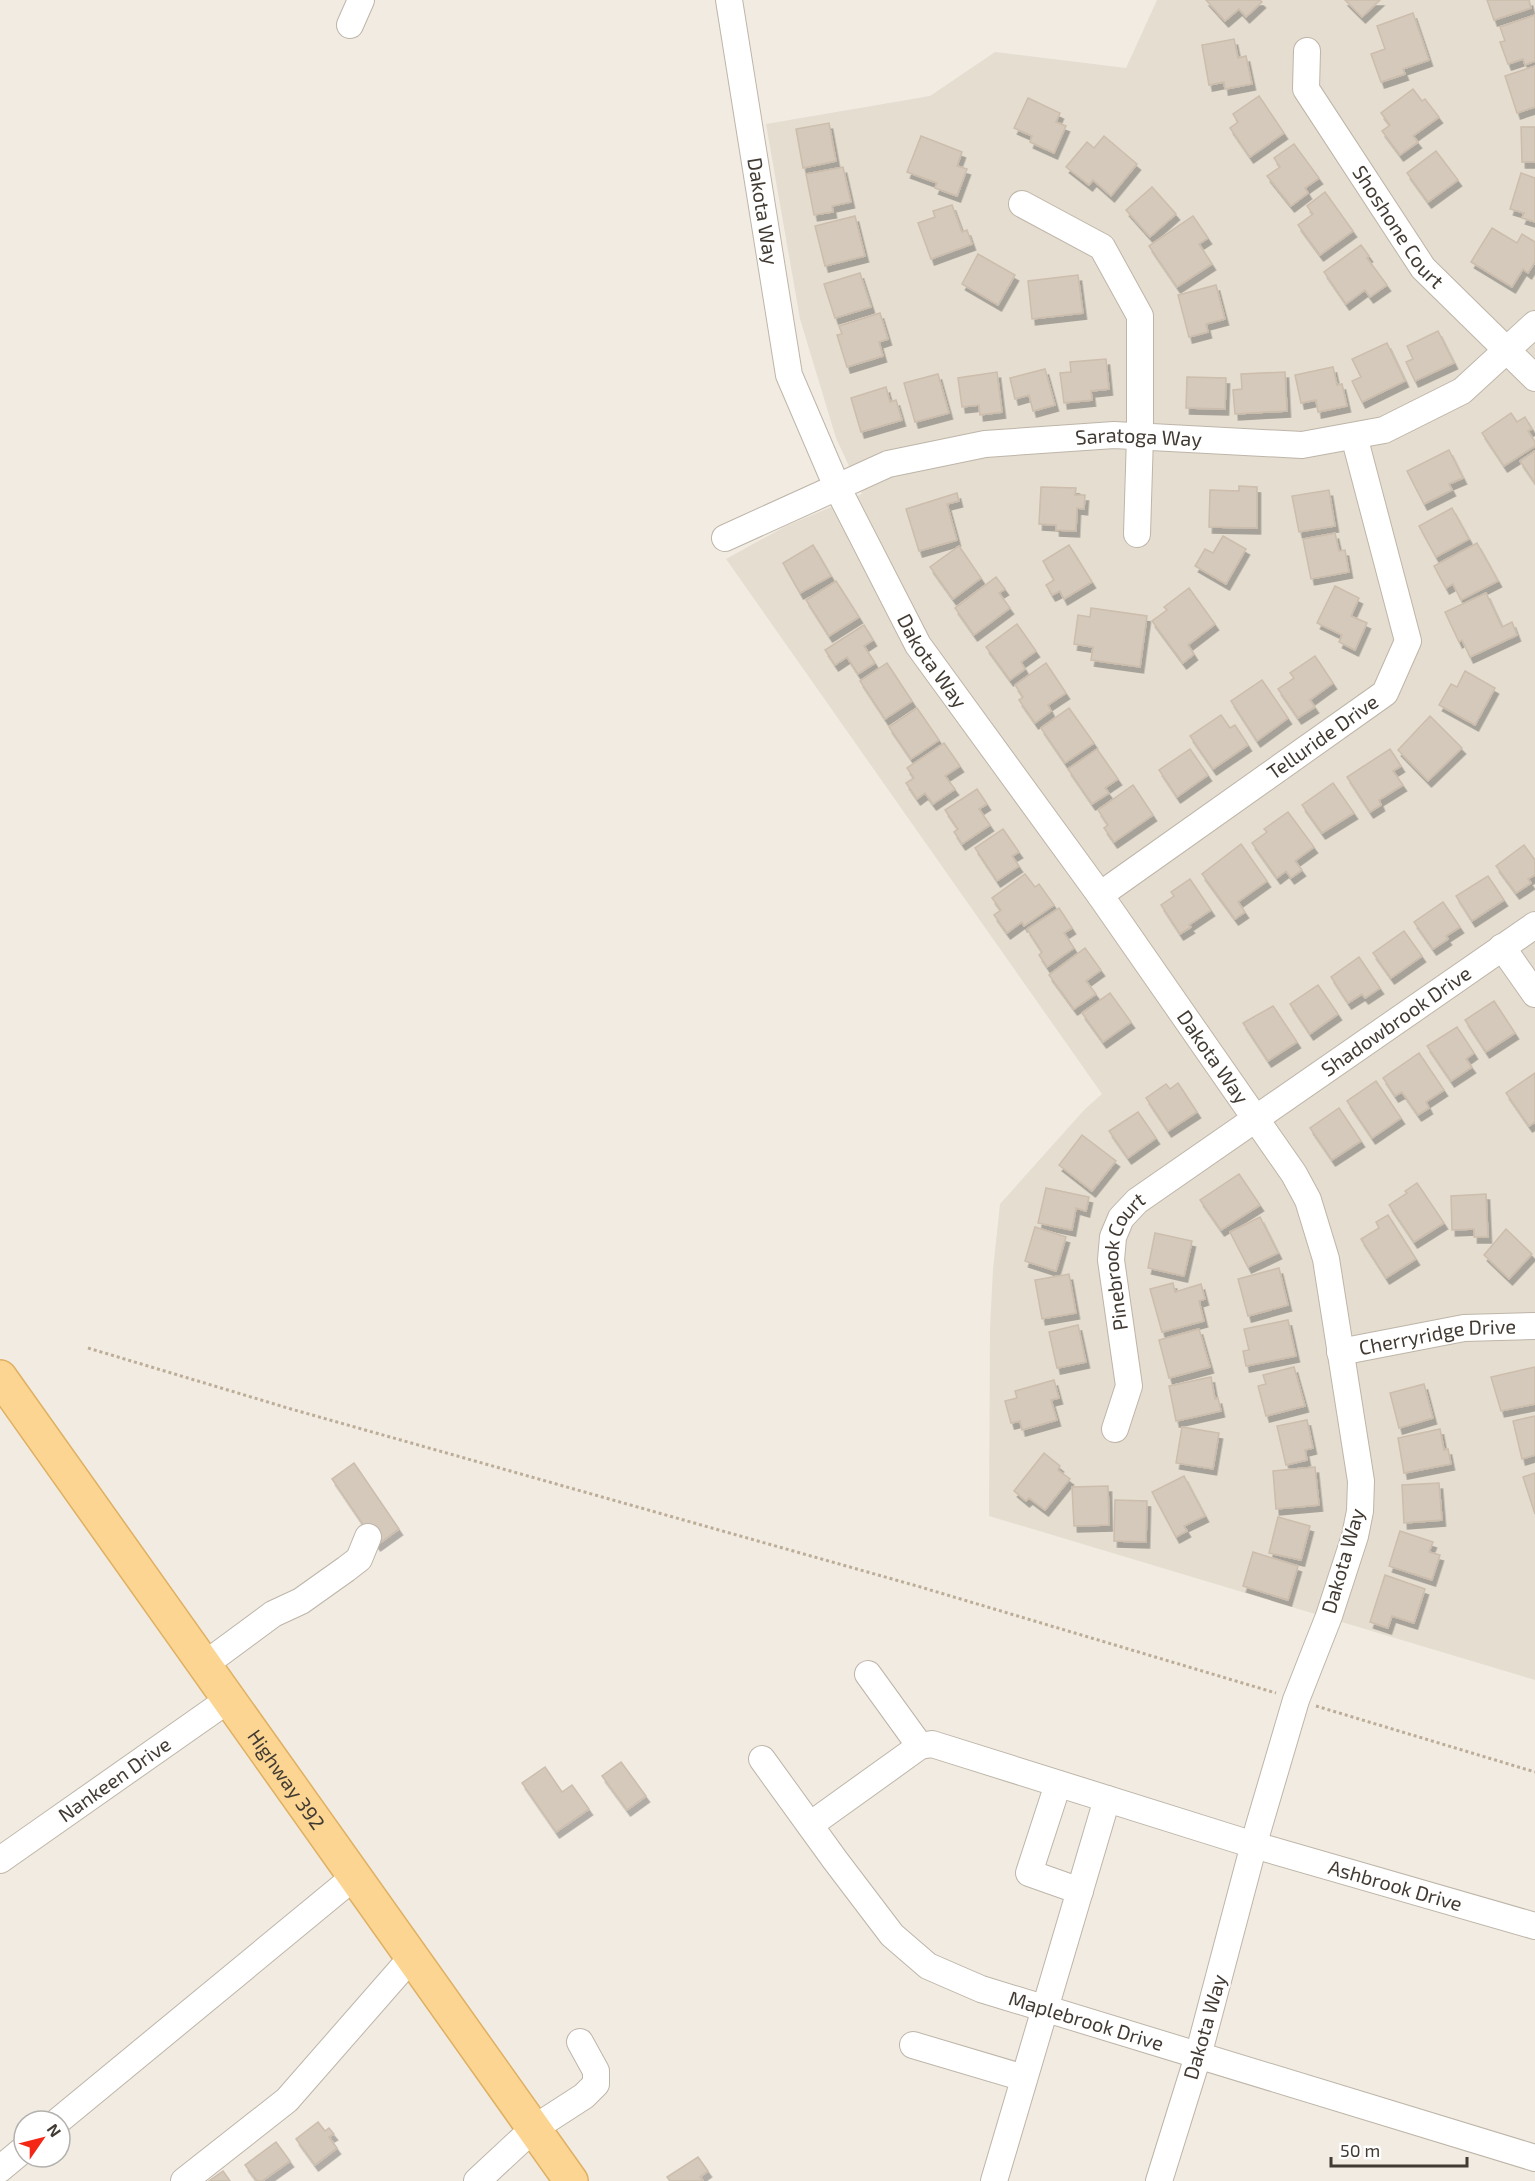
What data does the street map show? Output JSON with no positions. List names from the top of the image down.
{
  "streets": {
    "main road": ["Highway 392"],
    "street": [
      "Dakota Way",
      "Shoshone Court",
      "Saratoga Way",
      "Telluride Drive",
      "Shadowbrook Drive",
      "Pinebrook Court",
      "Cherryridge Drive",
      "Nankeen Drive",
      "Ashbrook Drive",
      "Maplebrook Drive"
    ]
  },
  "crossings": [
    ["Dakota Way", "Saratoga Way"],
    ["Dakota Way", "Telluride Drive"],
    ["Dakota Way", "Shadowbrook Drive"],
    ["Dakota Way", "Pinebrook Court"],
    ["Dakota Way", "Cherryridge Drive"],
    ["Dakota Way", "Ashbrook Drive"],
    ["Dakota Way", "Maplebrook Drive"],
    ["Shoshone Court", "Saratoga Way"],
    ["Saratoga Way", "Telluride Drive"],
    ["Shadowbrook Drive", "Pinebrook Court"],
    ["Highway 392", "Nankeen Drive"]
  ],
  "scale_bar": "50 m",
  "north": "top right"
}
